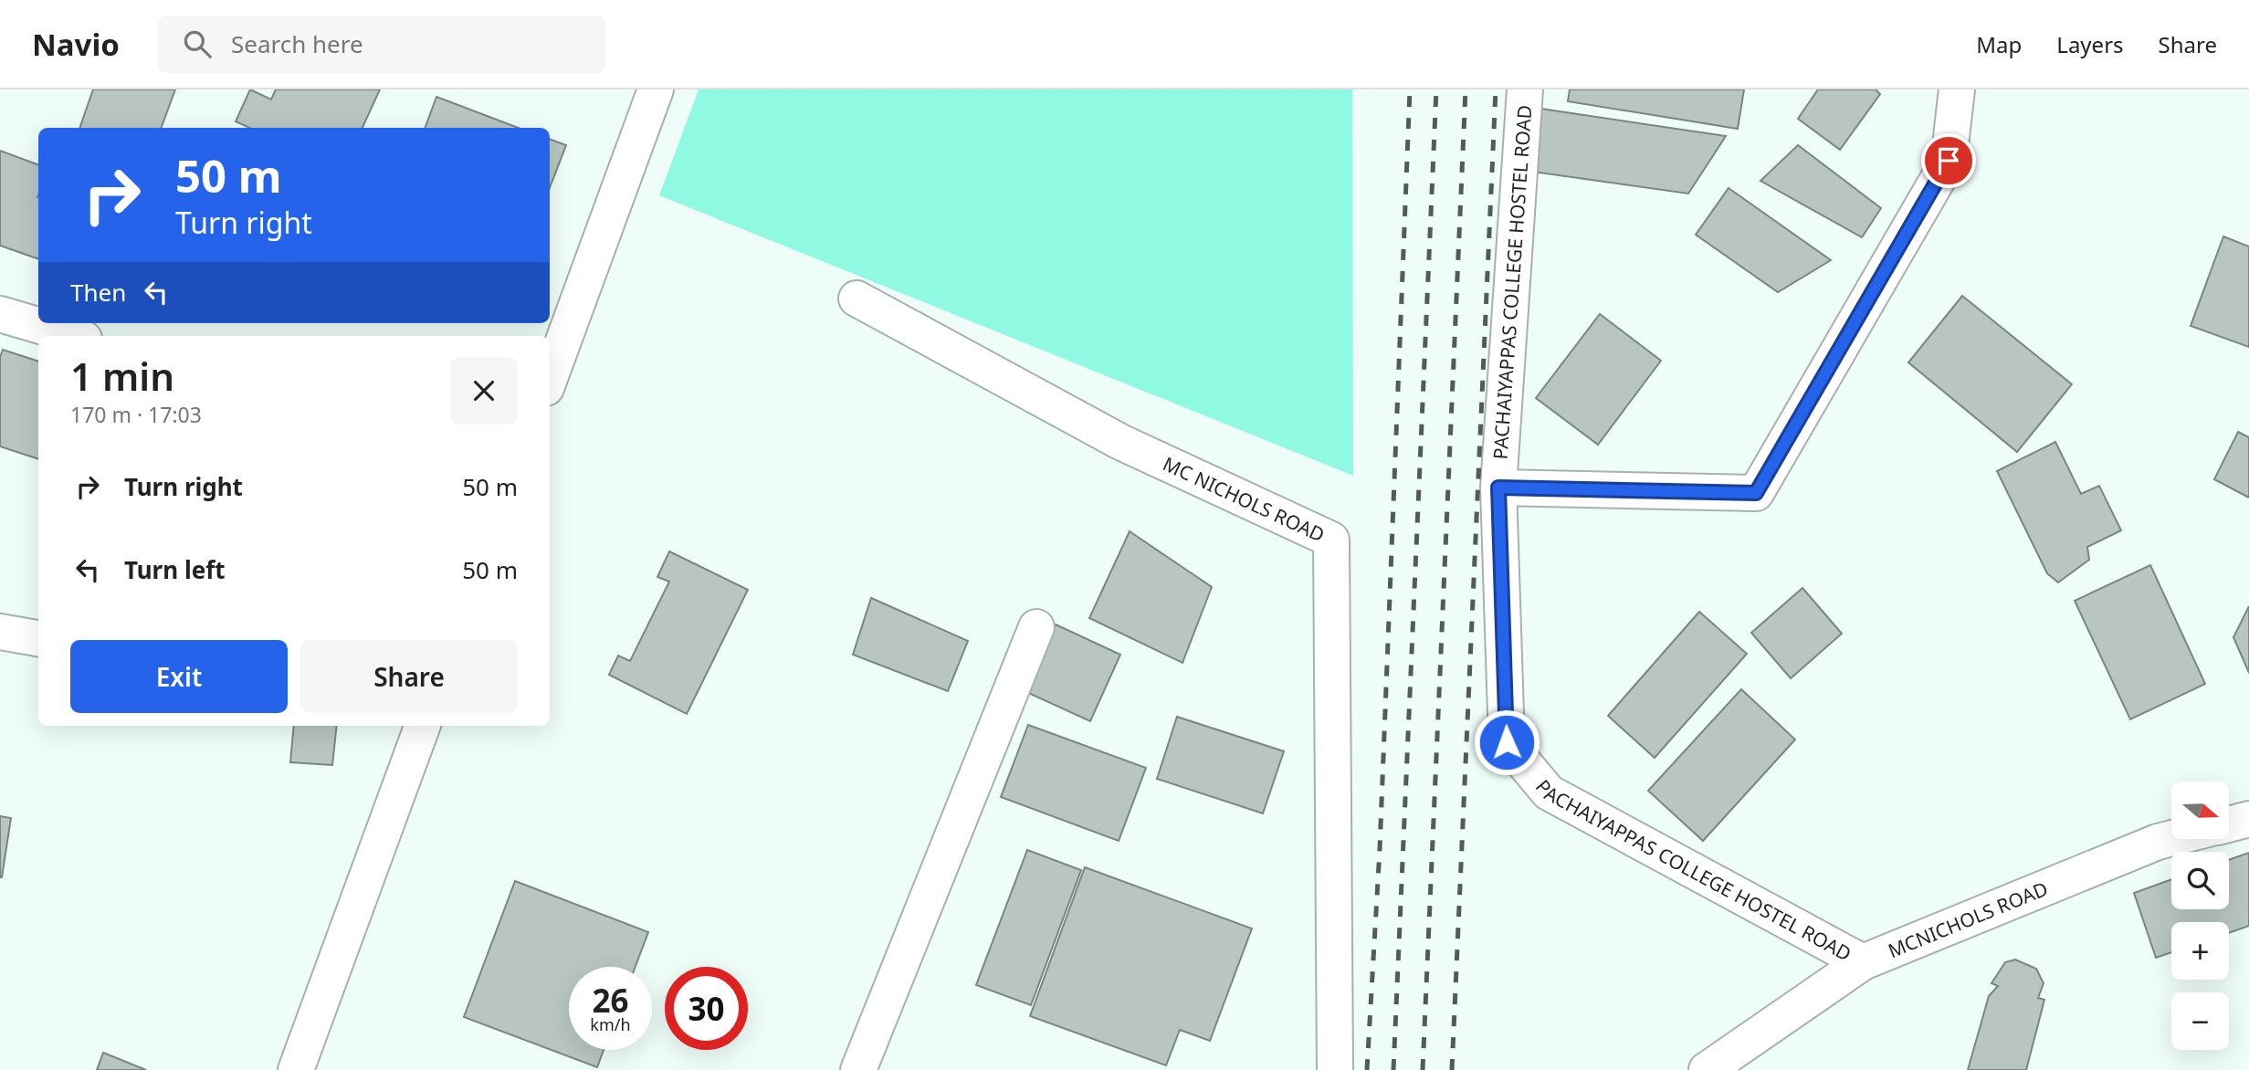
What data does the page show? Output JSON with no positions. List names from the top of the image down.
{
  "streets": {
    "street": ["PACHAIYAPPAS COLLEGE HOSTEL ROAD", "MC NICHOLS ROAD", "MCNICHOLS ROAD"]
  },
  "crossings": [
    ["PACHAIYAPPAS COLLEGE HOSTEL ROAD", "MCNICHOLS ROAD"]
  ],
  "north": "right",
  "page": {
    "header": "Navio",
    "search": "Search here",
    "nav": ["Map", "Layers", "Share"],
    "turn": ["50 m", "Turn right"],
    "then": "Then",
    "heading": ["1 min", "170 m · 17:03"],
    "list": [
      {
        "name": "Turn right",
        "value": "50 m"
      },
      {
        "name": "Turn left",
        "value": "50 m"
      }
    ],
    "buttons": ["Exit", "Share"],
    "map_buttons": ["+", "−"],
    "speed": "26 km/h",
    "limit": "30"
  }
}
